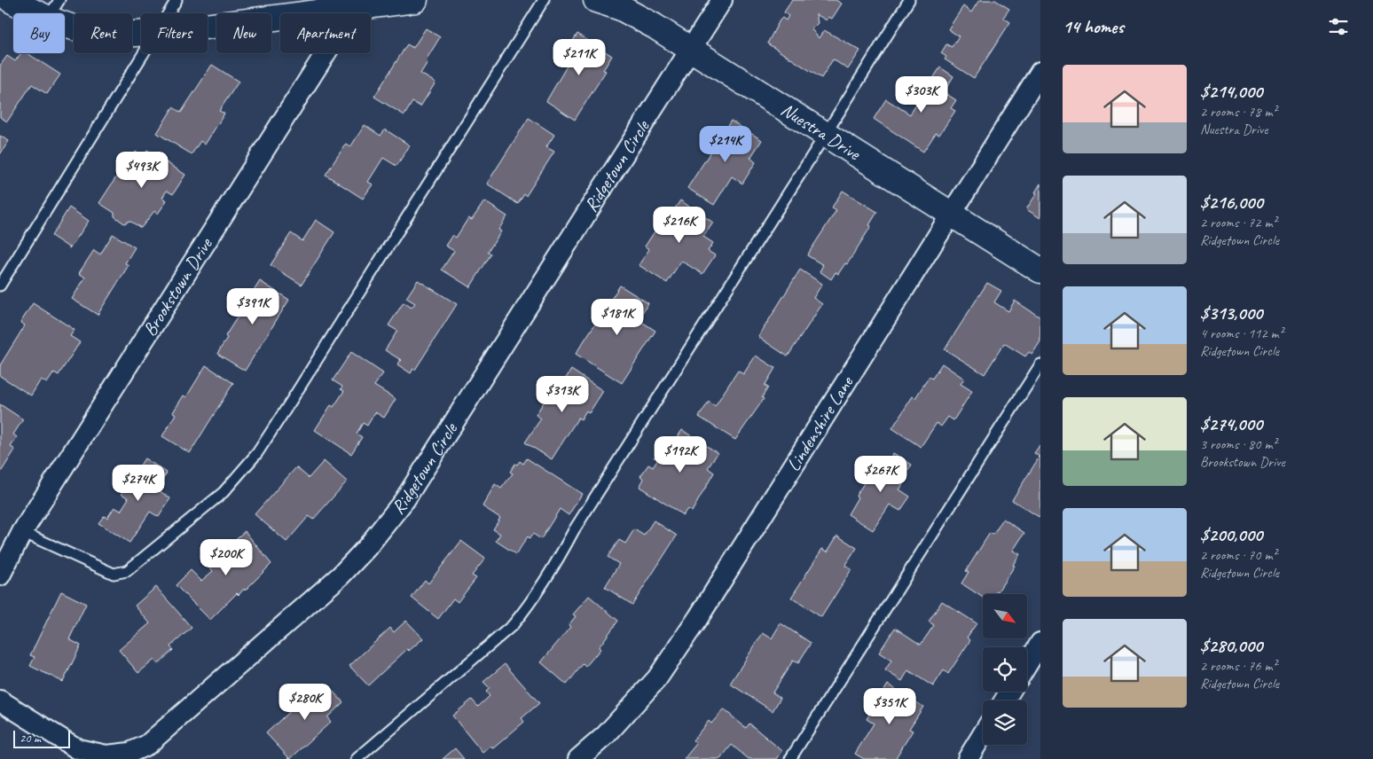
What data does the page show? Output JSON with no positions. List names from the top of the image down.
{
  "streets": {
    "street": [
      "Nuestra Drive",
      "Ridgetown Circle",
      "Brookstown Drive",
      "Lindenshire Lane"
    ]
  },
  "crossings": [
    ["Nuestra Drive", "Ridgetown Circle"],
    ["Nuestra Drive", "Lindenshire Lane"]
  ],
  "scale_bar": "20 m",
  "north": "bottom right",
  "page": {
    "heading": "14 homes",
    "chip": [
      "Buy",
      "Rent",
      "Filters",
      "New",
      "Apartment"
    ],
    "price": [
      "$211K",
      "$303K",
      "$214K",
      "$493K",
      "$216K",
      "$391K",
      "$181K",
      "$313K",
      "$192K",
      "$267K",
      "$274K",
      "$200K",
      "$280K",
      "$351K"
    ],
    "list": [
      {
        "name": "$214,000",
        "note": "2 rooms · 78 m² · Nuestra Drive"
      },
      {
        "name": "$216,000",
        "note": "2 rooms · 72 m² · Ridgetown Circle"
      },
      {
        "name": "$313,000",
        "note": "4 rooms · 112 m² · Ridgetown Circle"
      },
      {
        "name": "$274,000",
        "note": "3 rooms · 80 m² · Brookstown Drive"
      },
      {
        "name": "$200,000",
        "note": "2 rooms · 70 m² · Ridgetown Circle"
      },
      {
        "name": "$280,000",
        "note": "2 rooms · 76 m² · Ridgetown Circle"
      }
    ],
    "scale": "20 m"
  }
}
